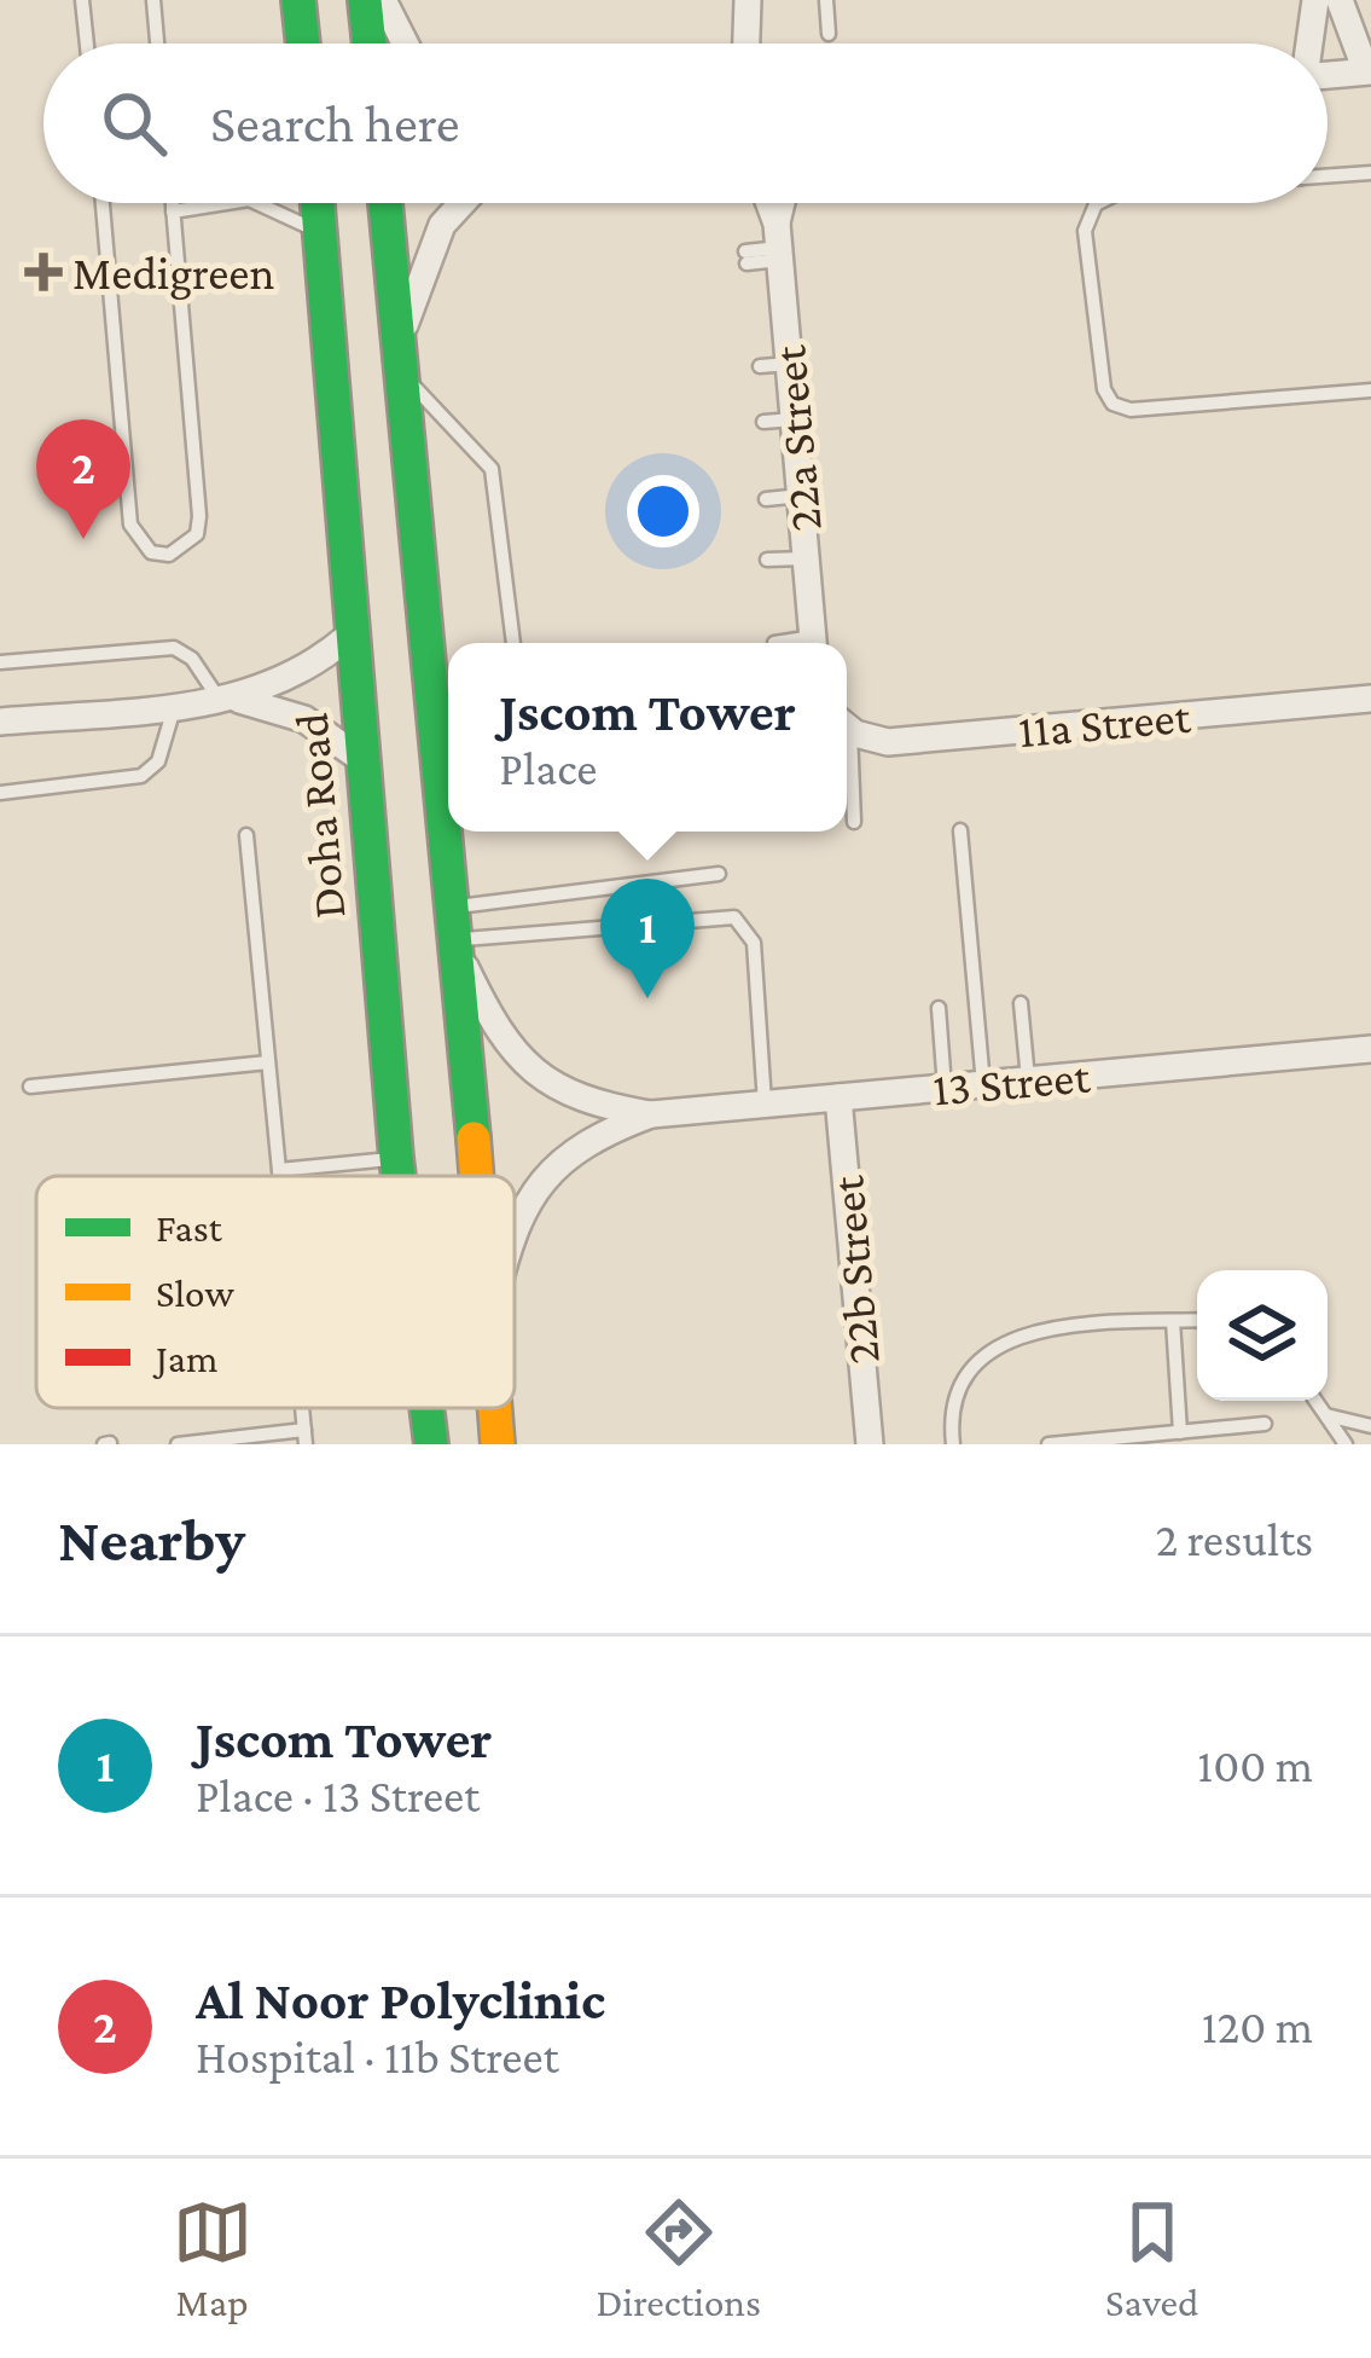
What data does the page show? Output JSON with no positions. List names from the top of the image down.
{
  "streets": {
    "main road": ["Doha Road"],
    "street": [
      "22a Street",
      "11a Street",
      "13 Street",
      "22b Street"
    ]
  },
  "crossings": [
    ["13 Street", "22b Street"]
  ],
  "places": {
    "health": ["Medigreen"]
  },
  "legend": ["Fast", "Slow", "Jam"],
  "page": {
    "search": "Search here",
    "pins": ["2", "1"],
    "popup": ["Jscom Tower", "Place"],
    "heading": ["Nearby", "2 results"],
    "list": [
      {
        "mark": "1",
        "name": "Jscom Tower",
        "note": "Place · 13 Street",
        "value": "100 m"
      },
      {
        "mark": "2",
        "name": "Al Noor Polyclinic",
        "note": "Hospital · 11b Street",
        "value": "120 m"
      }
    ],
    "nav": ["Map", "Directions", "Saved"]
  }
}
